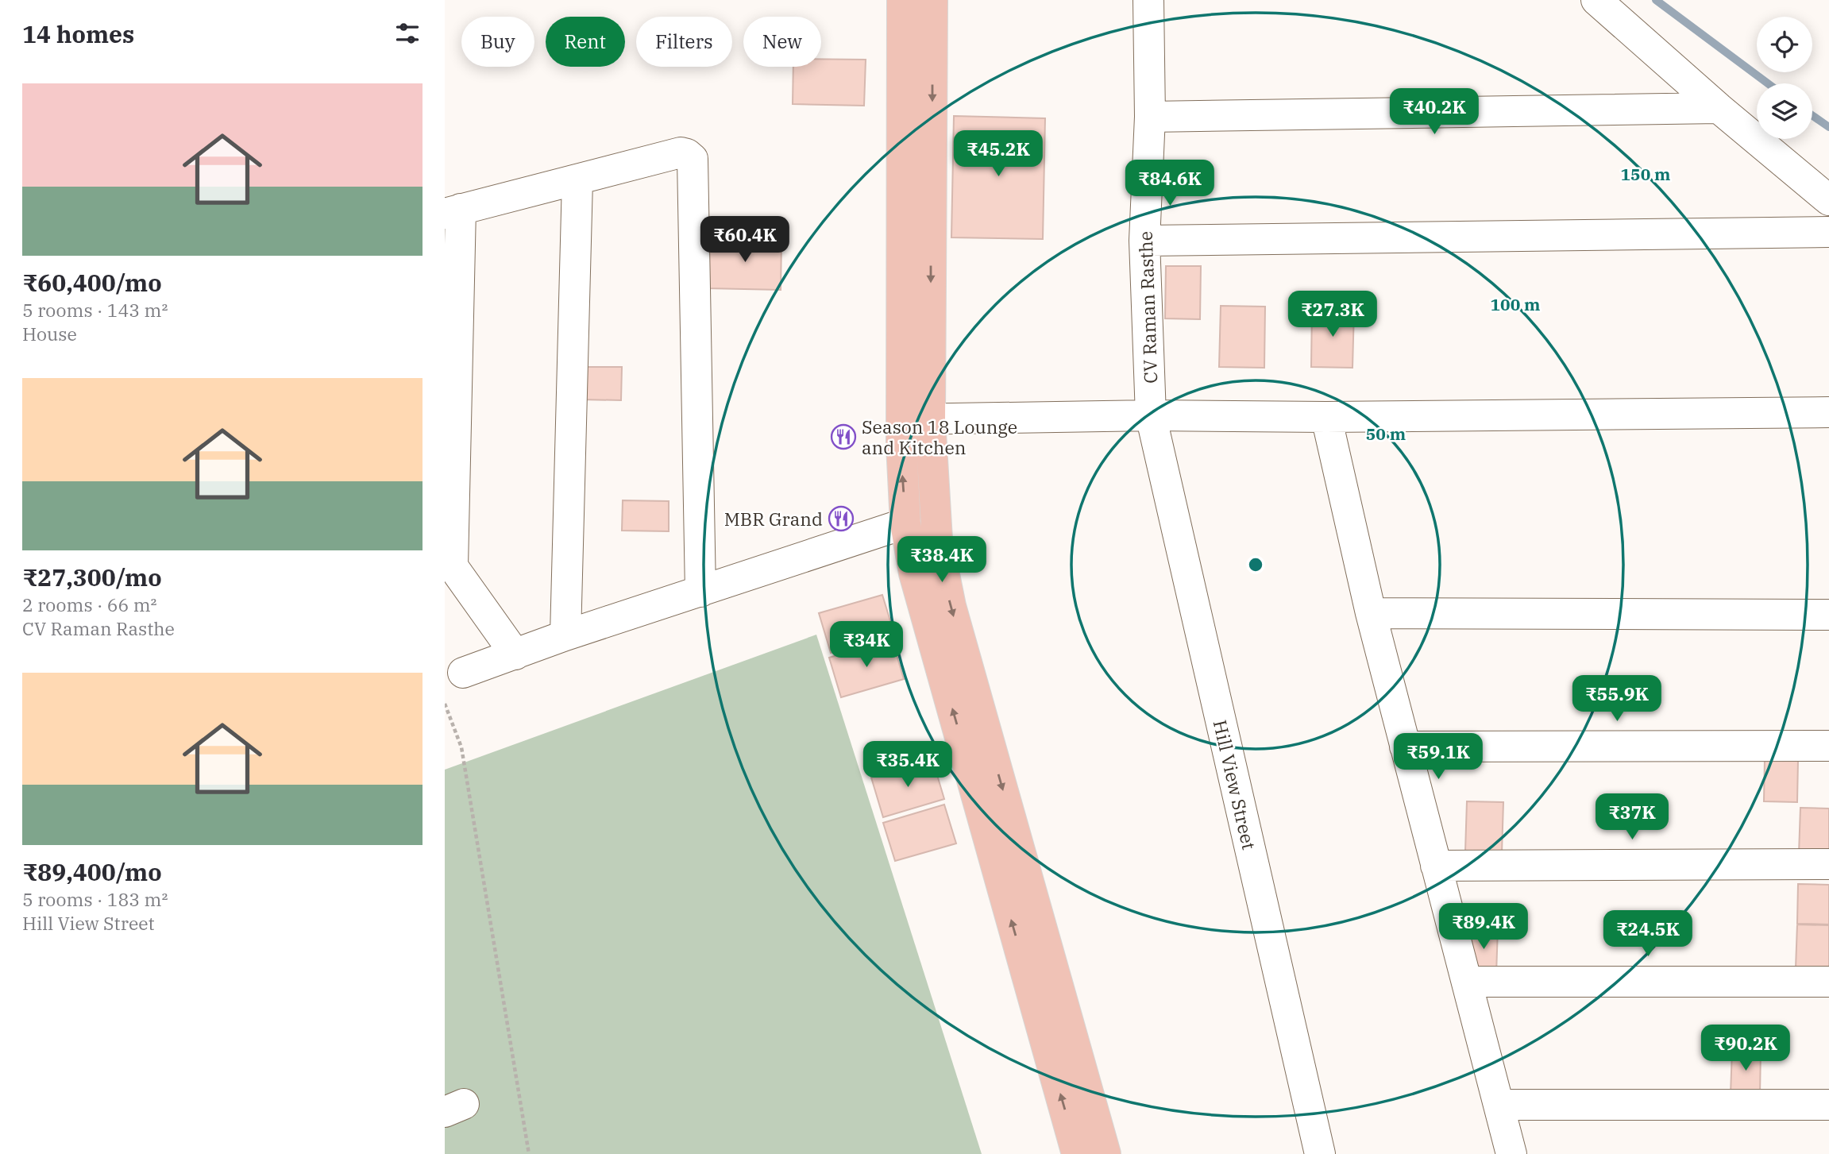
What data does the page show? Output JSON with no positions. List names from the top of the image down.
{
  "streets": {
    "street": ["CV Raman Rasthe", "Hill View Street"]
  },
  "crossings": [
    ["CV Raman Rasthe", "Hill View Street"]
  ],
  "places": {
    "restaurant": ["Season 18 Lounge and Kitchen", "MBR Grand"]
  },
  "page": {
    "heading": "14 homes",
    "chip": [
      "Buy",
      "Rent",
      "Filters",
      "New"
    ],
    "list": [
      {
        "name": "₹60,400/mo",
        "note": "5 rooms · 143 m² · House"
      },
      {
        "name": "₹27,300/mo",
        "note": "2 rooms · 66 m² · CV Raman Rasthe"
      },
      {
        "name": "₹89,400/mo",
        "note": "5 rooms · 183 m² · Hill View Street"
      }
    ],
    "price": [
      "₹40.2K",
      "₹45.2K",
      "₹84.6K",
      "₹60.4K",
      "₹27.3K",
      "₹38.4K",
      "₹34K",
      "₹55.9K",
      "₹59.1K",
      "₹35.4K",
      "₹37K",
      "₹89.4K",
      "₹24.5K",
      "₹90.2K"
    ]
  },
  "rings": ["150 m", "100 m", "50 m"]
}
